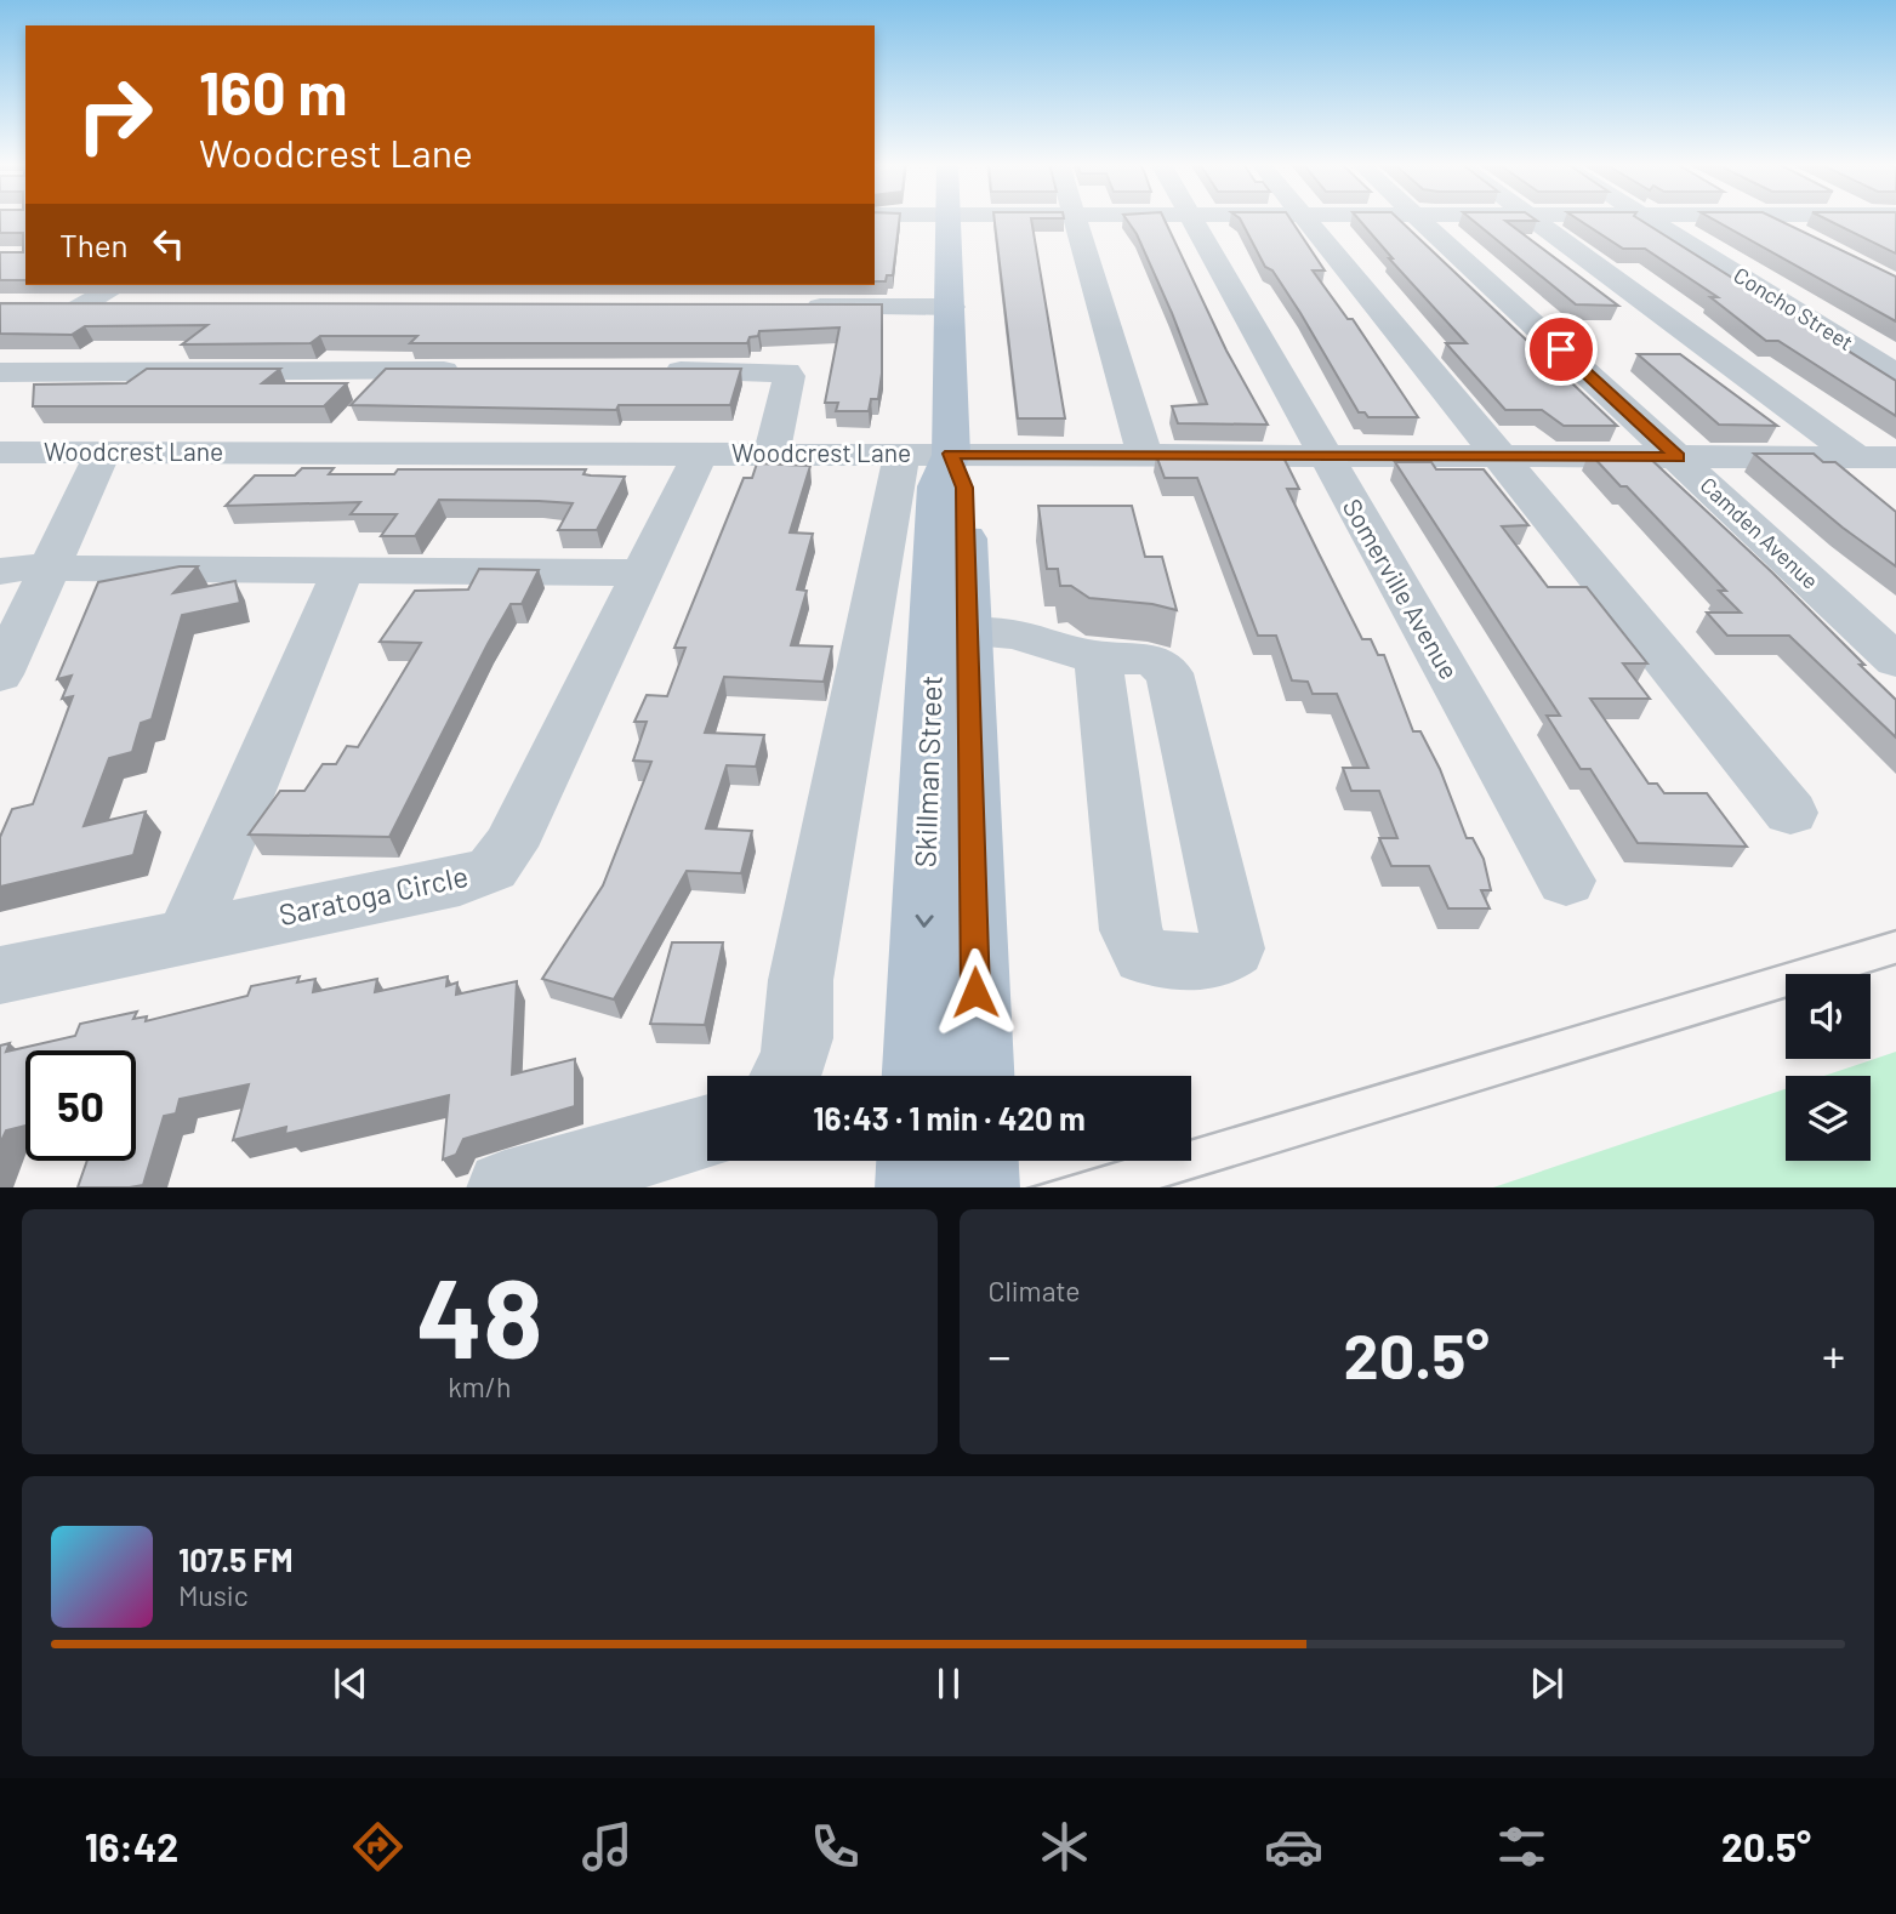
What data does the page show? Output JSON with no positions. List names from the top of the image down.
{
  "streets": {
    "main road": ["Skillman Street"],
    "street": [
      "Concho Street",
      "Woodcrest Lane",
      "Camden Avenue",
      "Somerville Avenue",
      "Saratoga Circle"
    ]
  },
  "crossings": [
    ["Woodcrest Lane", "Camden Avenue"],
    ["Woodcrest Lane", "Somerville Avenue"],
    ["Woodcrest Lane", "Skillman Street"],
    ["Woodcrest Lane", "Saratoga Circle"]
  ],
  "page": {
    "turn": ["160 m", "Woodcrest Lane"],
    "then": "Then",
    "limit": "50",
    "trip": "16:43 · 1 min · 420 m",
    "tile": [
      ["48", "km/h"],
      "Climate"
    ],
    "heat": ["−", "20.5°", "+"],
    "song": ["107.5 FM", "Music"],
    "tabs": ["16:42", "20.5°"]
  }
}
